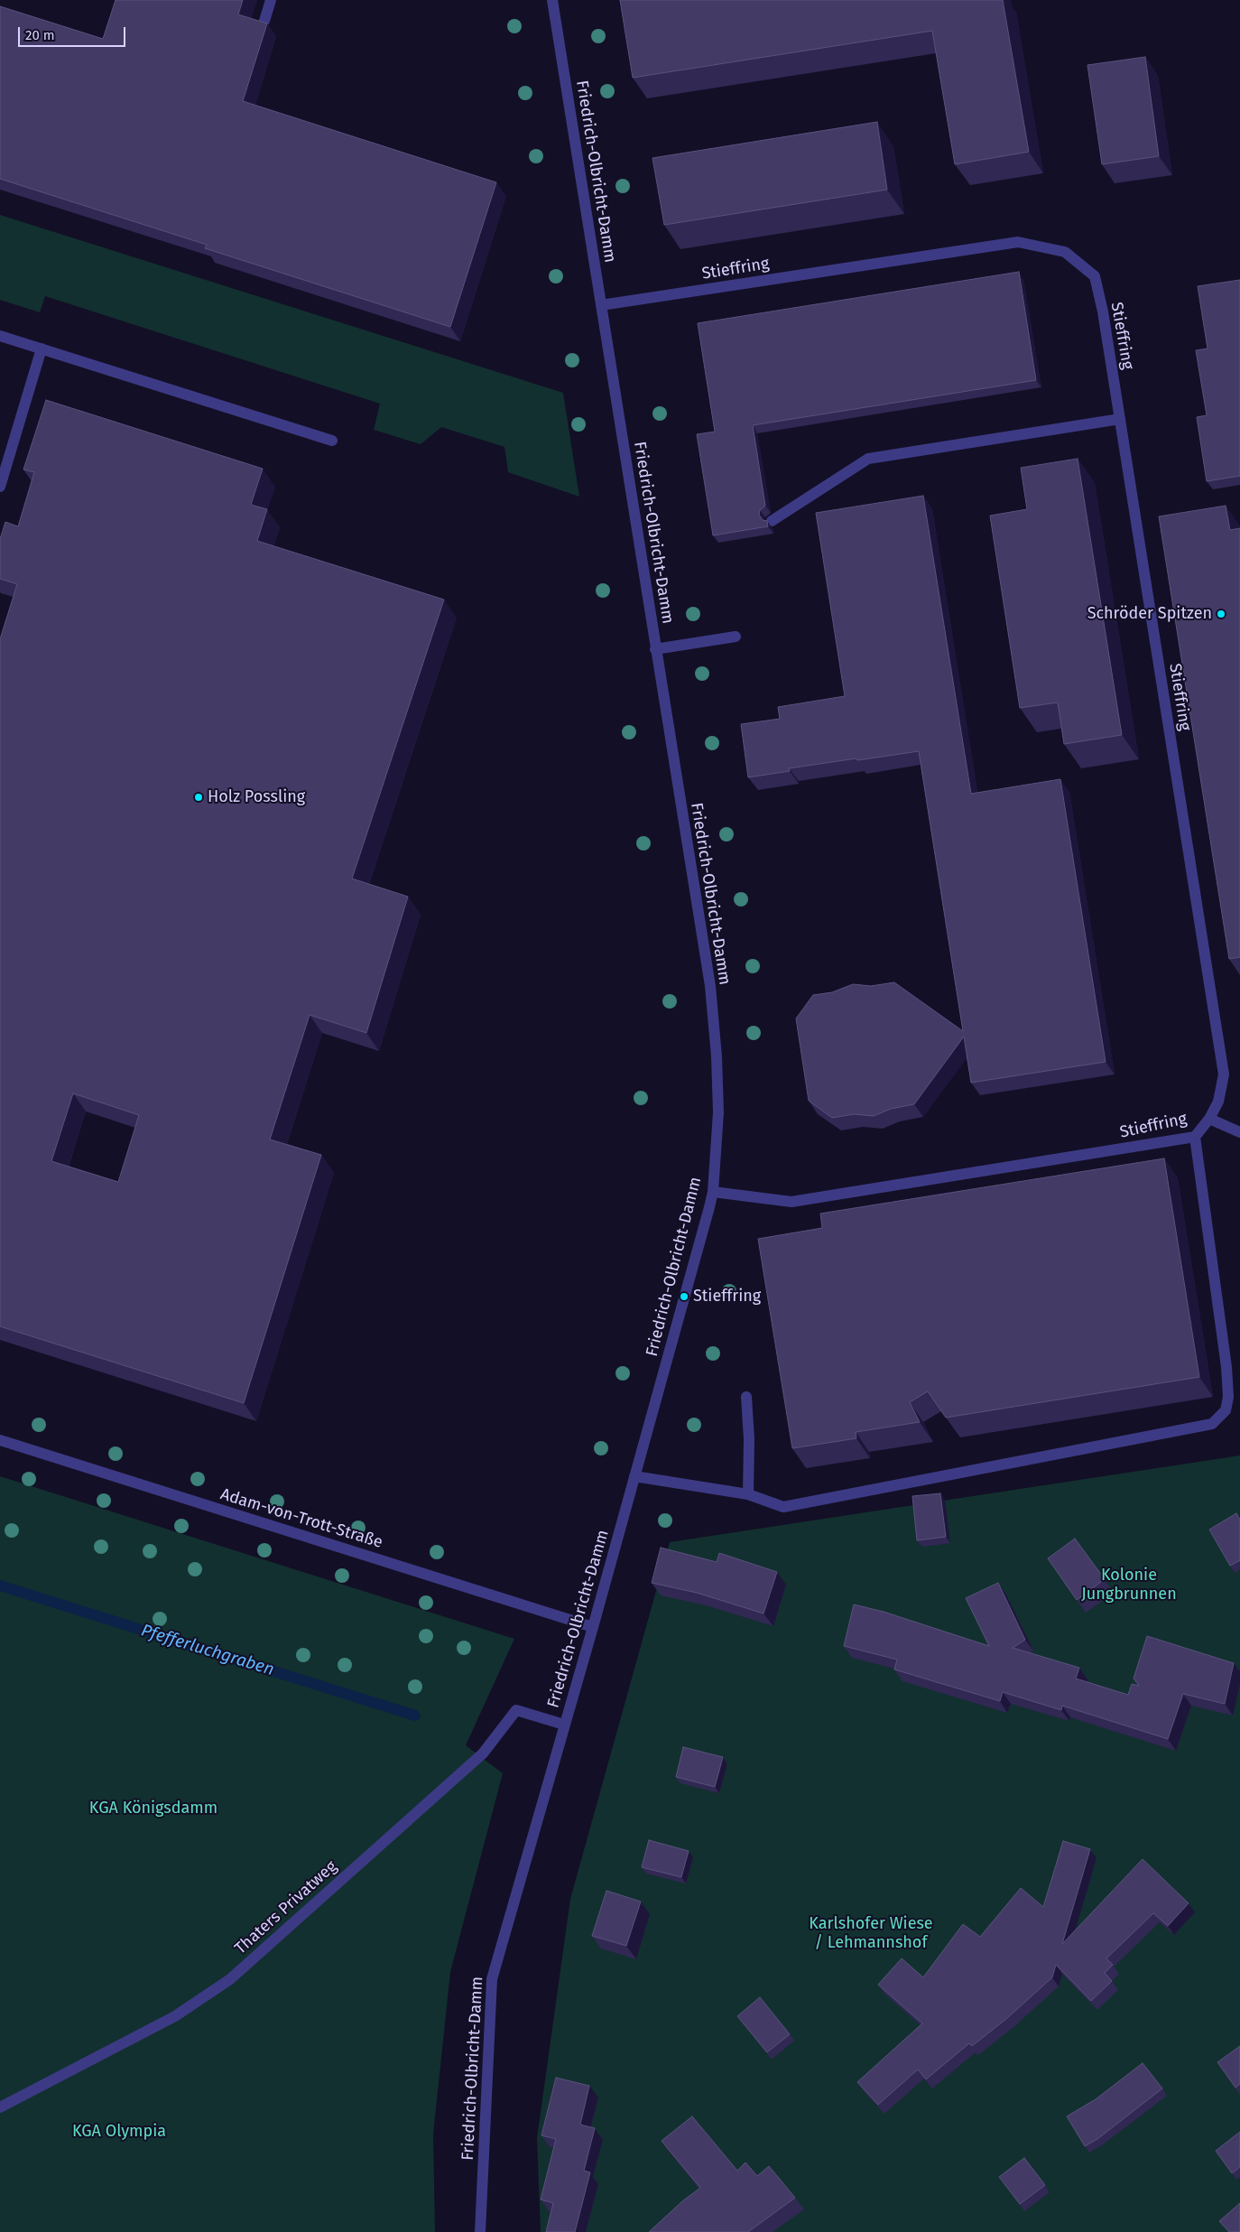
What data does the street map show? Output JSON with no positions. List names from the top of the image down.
{
  "streets": {
    "street": [
      "Friedrich-Olbricht-Damm",
      "Stieffring",
      "Adam-von-Trott-Straße",
      "Thaters Privatweg"
    ]
  },
  "crossings": [
    ["Friedrich-Olbricht-Damm", "Stieffring"],
    ["Friedrich-Olbricht-Damm", "Adam-von-Trott-Straße"],
    ["Friedrich-Olbricht-Damm", "Thaters Privatweg"]
  ],
  "water": ["Pfefferluchgraben"],
  "parks": [
    "Kolonie Jungbrunnen",
    "KGA Königsdamm",
    "Karlshofer Wiese / Lehmannshof",
    "KGA Olympia"
  ],
  "places": ["Schröder Spitzen", "Holz Possling", "Stieffring"],
  "scale_bar": "20 m"
}
